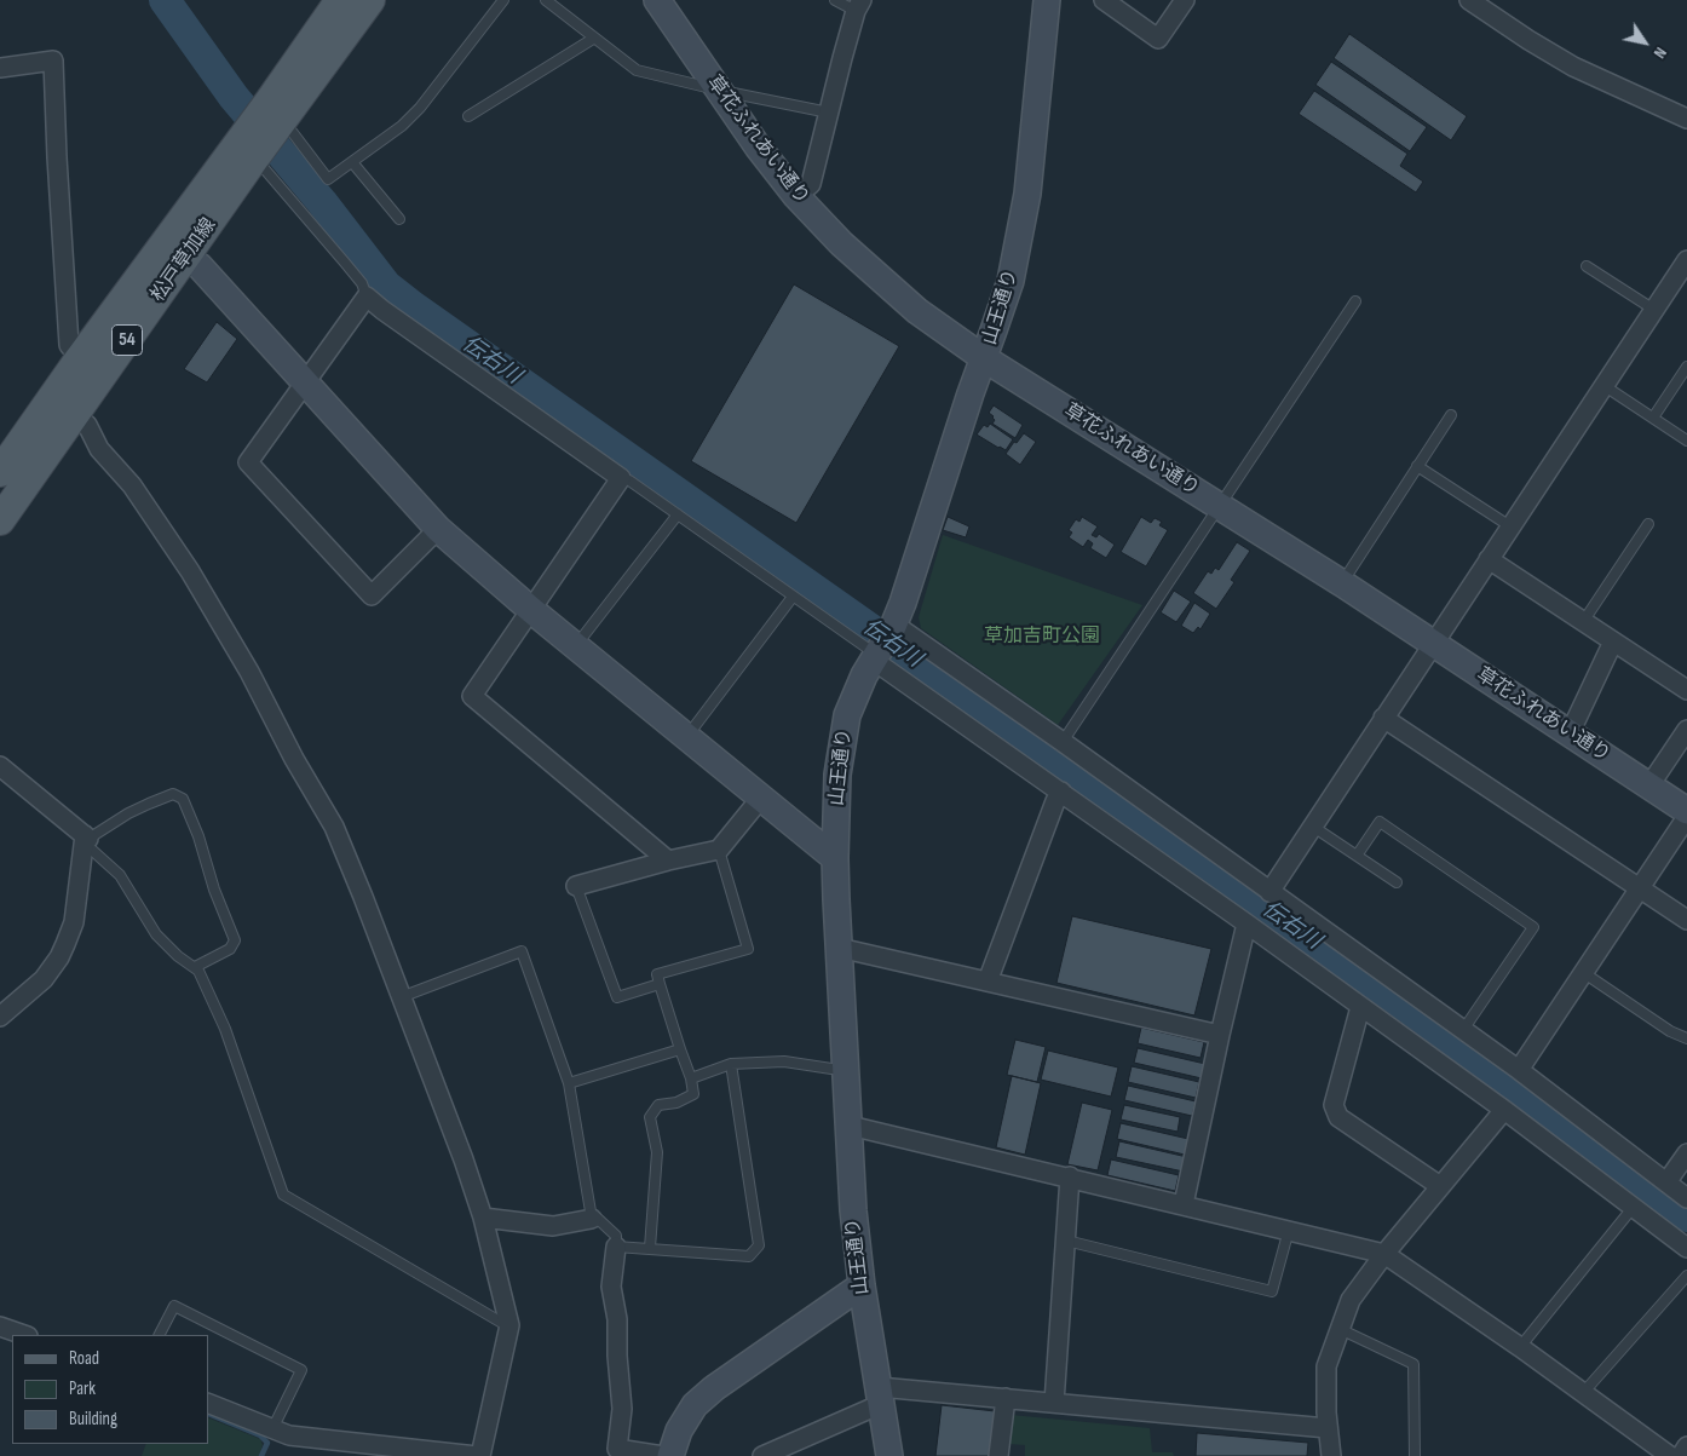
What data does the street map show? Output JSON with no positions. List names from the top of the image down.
{
  "streets": {
    "main road": ["松戸草加線", "54"],
    "street": ["草花ふれあい通り", "山王通り"]
  },
  "crossings": [
    ["草花ふれあい通り", "山王通り"]
  ],
  "water": ["伝右川"],
  "parks": ["草加吉町公園"],
  "legend": ["Road", "Park", "Building"],
  "north": "bottom right"
}
